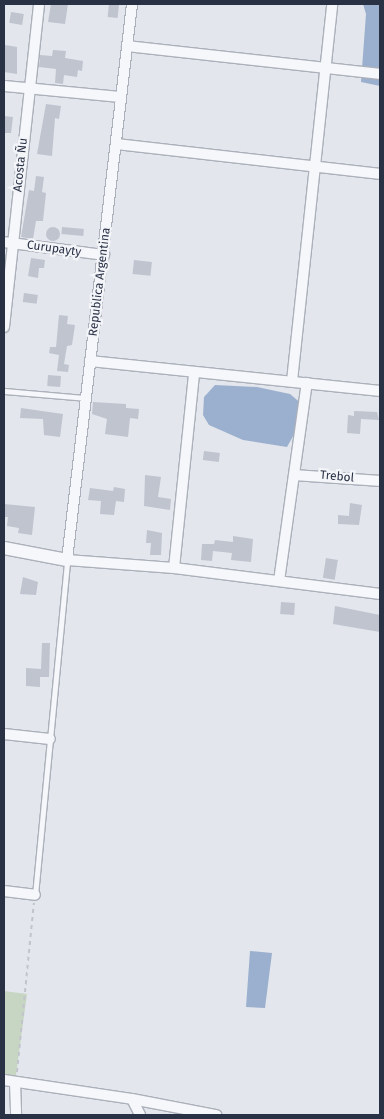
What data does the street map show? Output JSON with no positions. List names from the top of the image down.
{
  "streets": {
    "street": [
      "Acosta Ñu",
      "Curupayty",
      "Republica Argentina",
      "Trebol"
    ]
  },
  "crossings": [
    ["Acosta Ñu", "Curupayty"],
    ["Curupayty", "Republica Argentina"]
  ]
}
